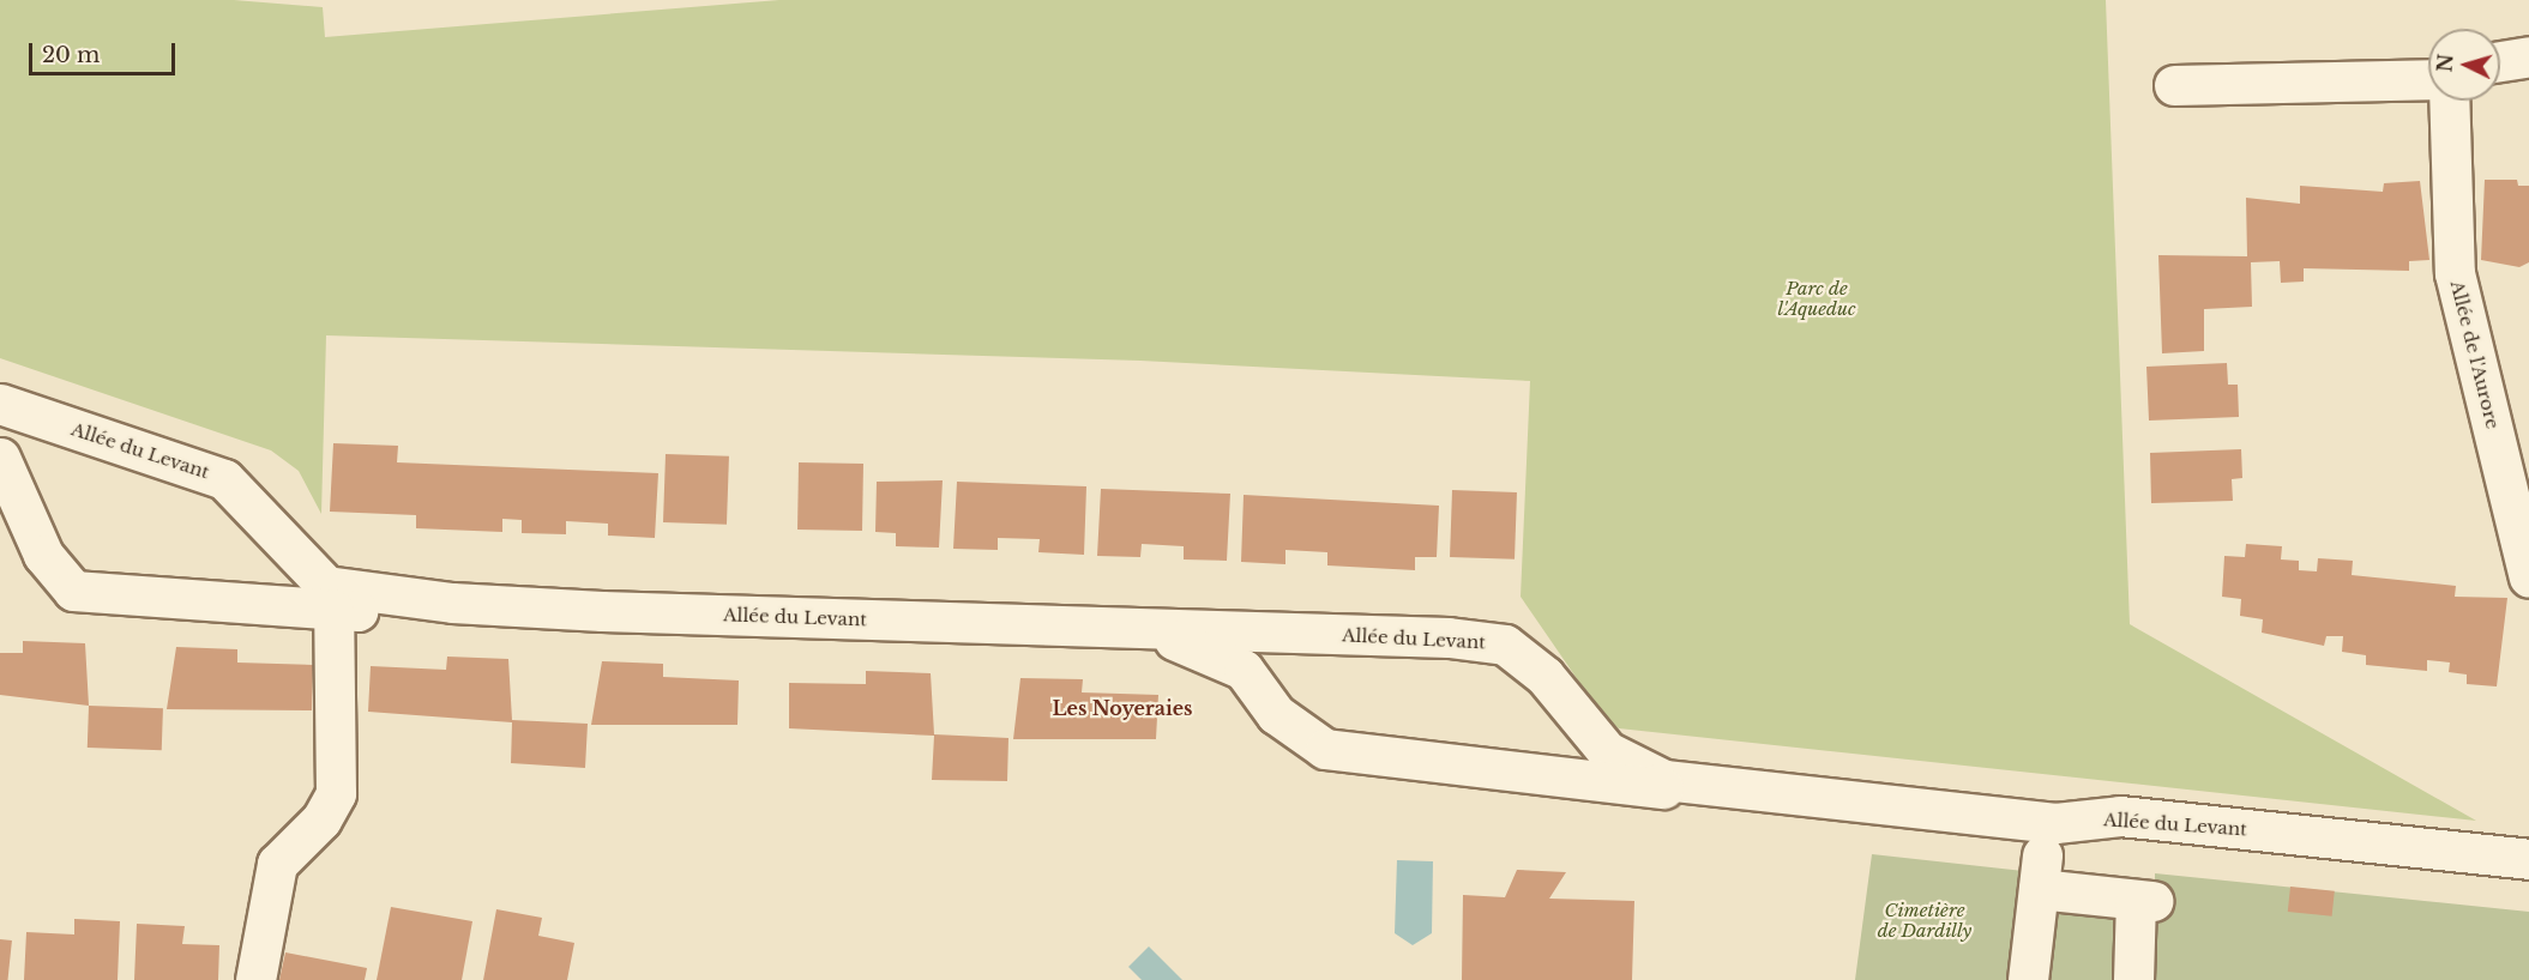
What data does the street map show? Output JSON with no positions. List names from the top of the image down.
{
  "streets": {
    "street": ["Allée de l'Aurore", "Allée du Levant"]
  },
  "districts": ["Les Noyeraies"],
  "parks": ["Parc de l'Aqueduc", "Cimetière de Dardilly"],
  "scale_bar": "20 m",
  "north": "left"
}
